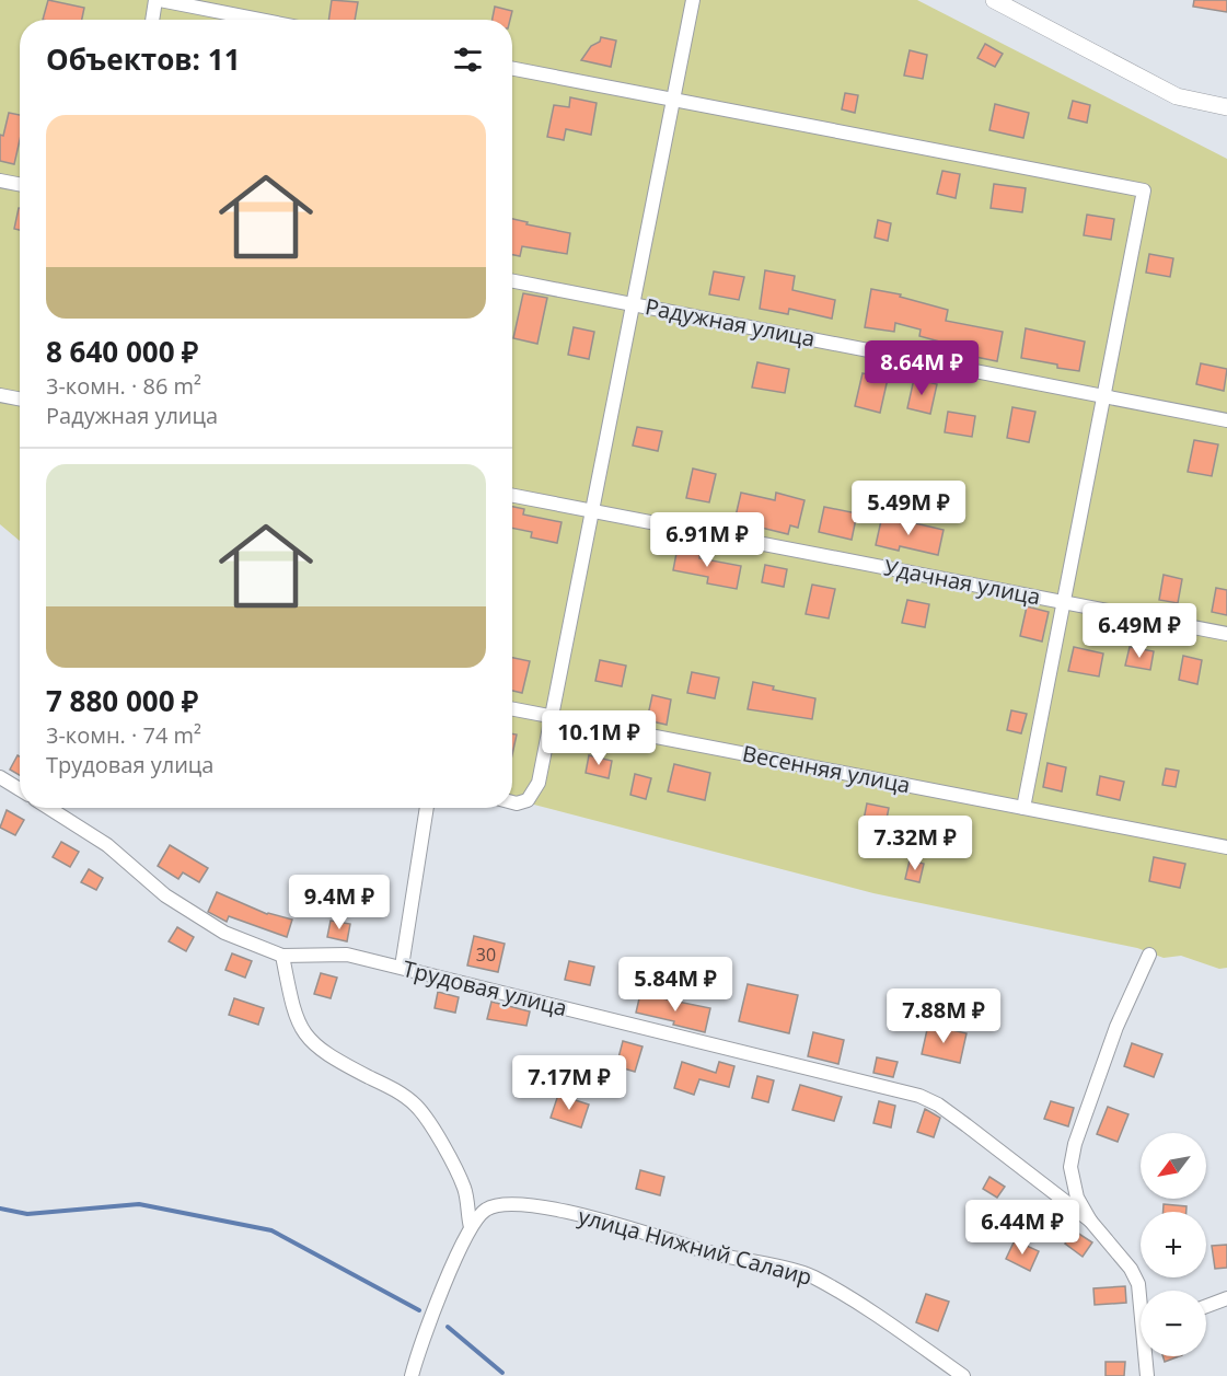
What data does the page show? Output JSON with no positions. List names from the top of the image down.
{
  "streets": {
    "street": [
      "Радужная улица",
      "Удачная улица",
      "Весенняя улица",
      "Трудовая улица",
      "улица Нижний Салаир"
    ]
  },
  "house_numbers": ["30"],
  "north": "bottom left",
  "page": {
    "heading": "Объектов: 11",
    "list": [
      {
        "name": "8 640 000 ₽",
        "note": "3-комн. · 86 m² · Радужная улица"
      },
      {
        "name": "7 880 000 ₽",
        "note": "3-комн. · 74 m² · Трудовая улица"
      }
    ],
    "price": [
      "8.64M ₽",
      "5.49M ₽",
      "6.91M ₽",
      "6.49M ₽",
      "10.1M ₽",
      "7.32M ₽",
      "9.4M ₽",
      "5.84M ₽",
      "7.88M ₽",
      "7.17M ₽",
      "6.44M ₽"
    ],
    "map_buttons": ["+", "−"]
  }
}
